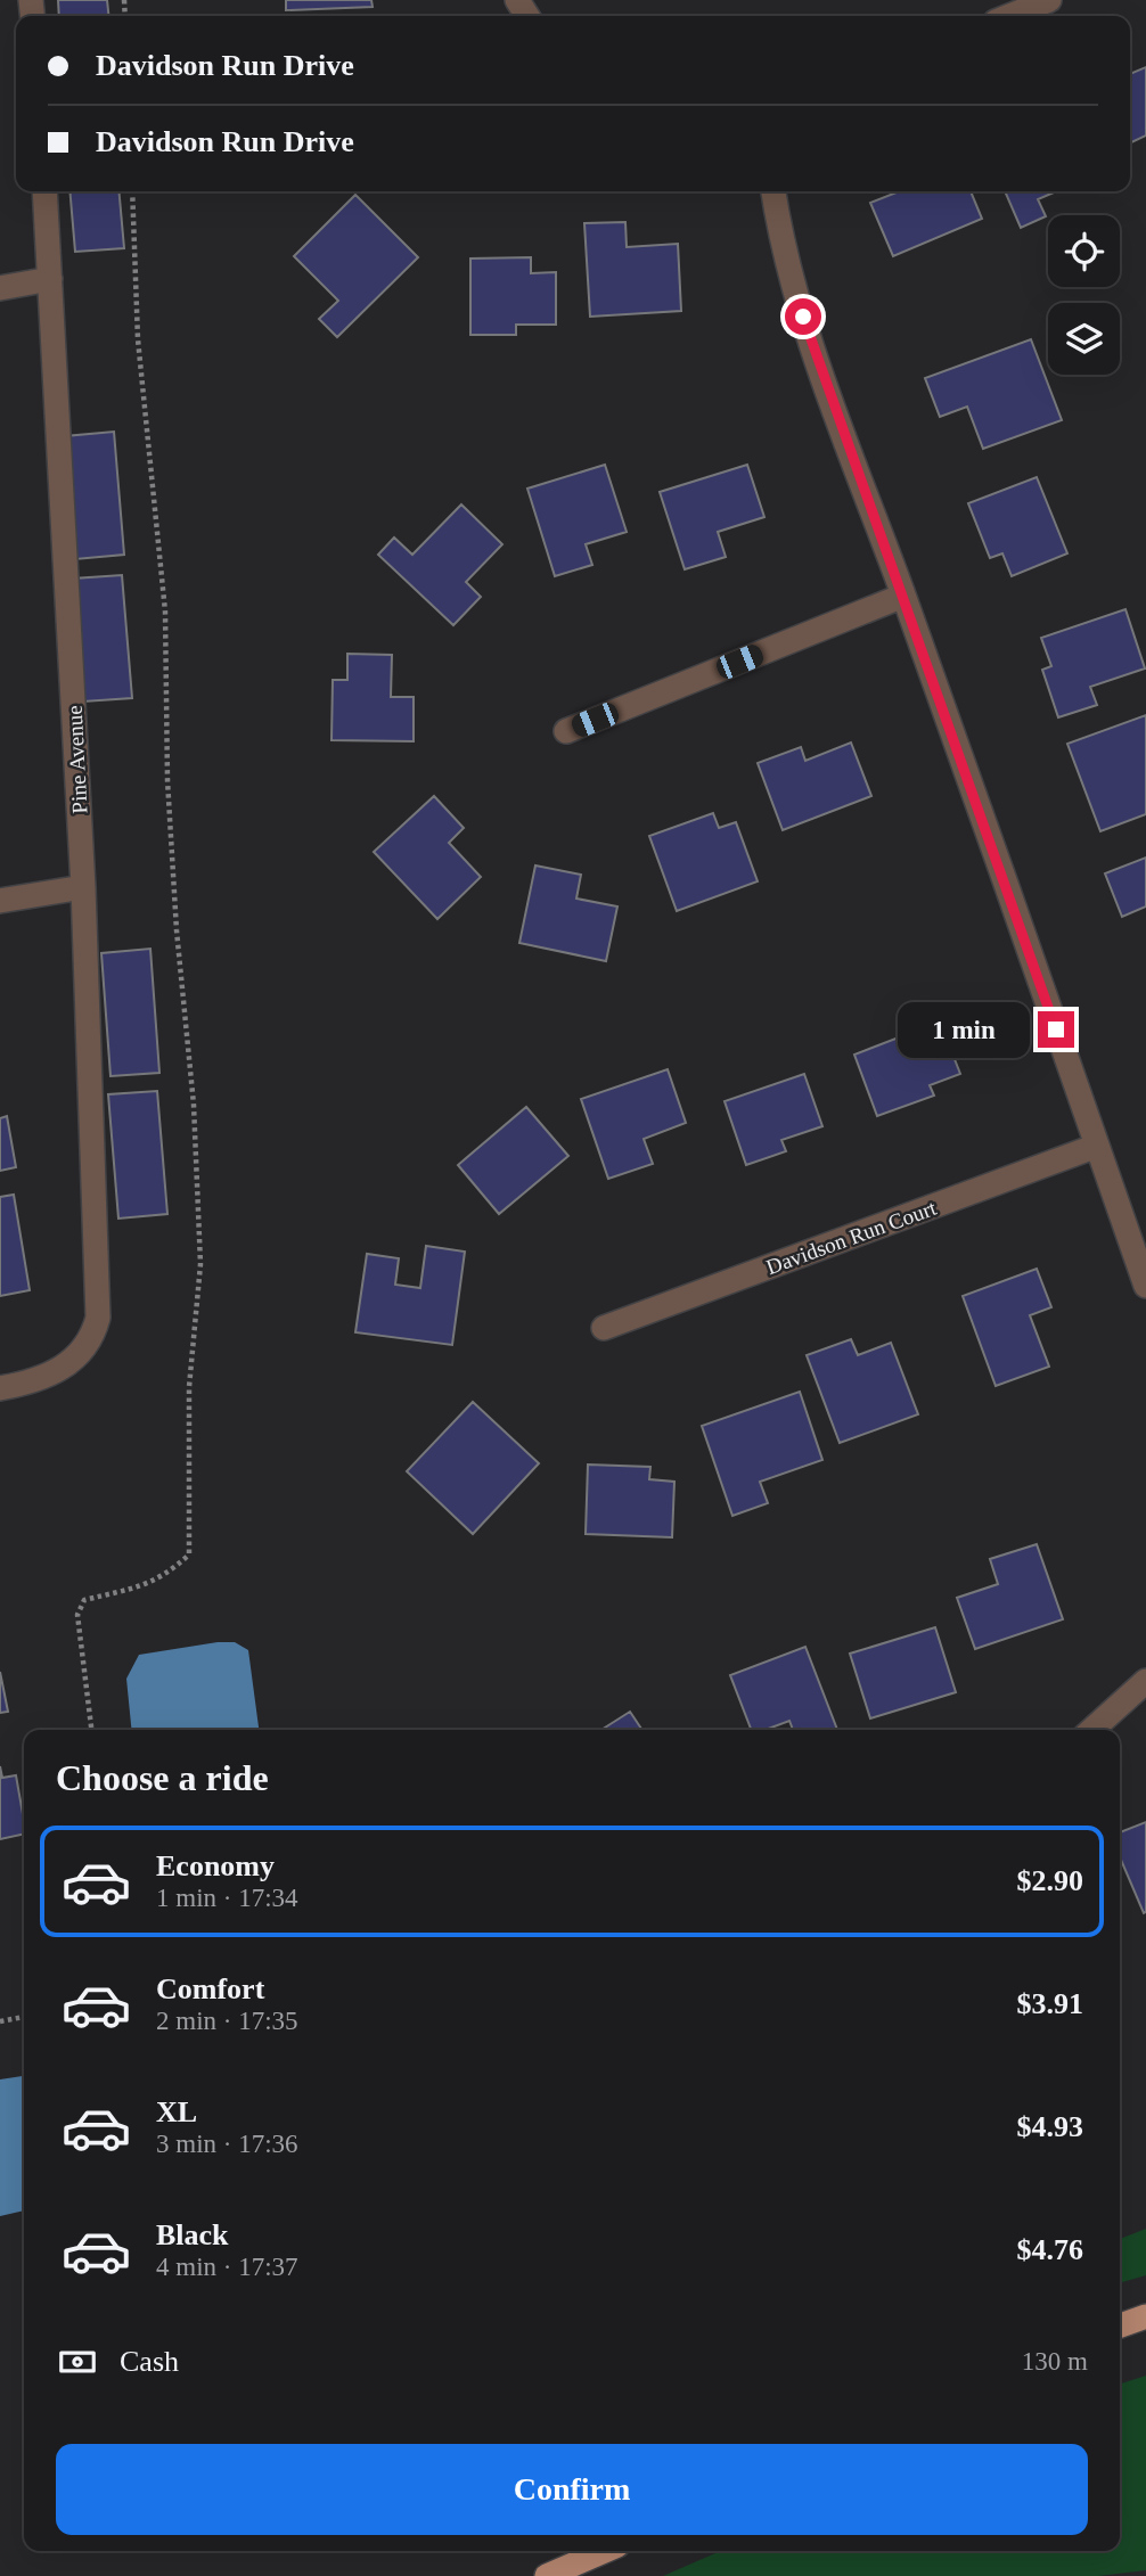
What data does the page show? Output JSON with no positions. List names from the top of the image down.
{
  "streets": {
    "street": ["Pine Avenue", "Davidson Run Court"]
  },
  "page": {
    "banner": ["Davidson Run Drive", "Davidson Run Drive"],
    "bubble": "1 min",
    "heading": "Choose a ride",
    "list": [
      {
        "name": "Economy",
        "note": "1 min · 17:34",
        "value": "$2.90"
      },
      {
        "name": "Comfort",
        "note": "2 min · 17:35",
        "value": "$3.91"
      },
      {
        "name": "XL",
        "note": "3 min · 17:36",
        "value": "$4.93"
      },
      {
        "name": "Black",
        "note": "4 min · 17:37",
        "value": "$4.76"
      }
    ],
    "pay": ["Cash", "130 m"],
    "buttons": "Confirm"
  }
}
